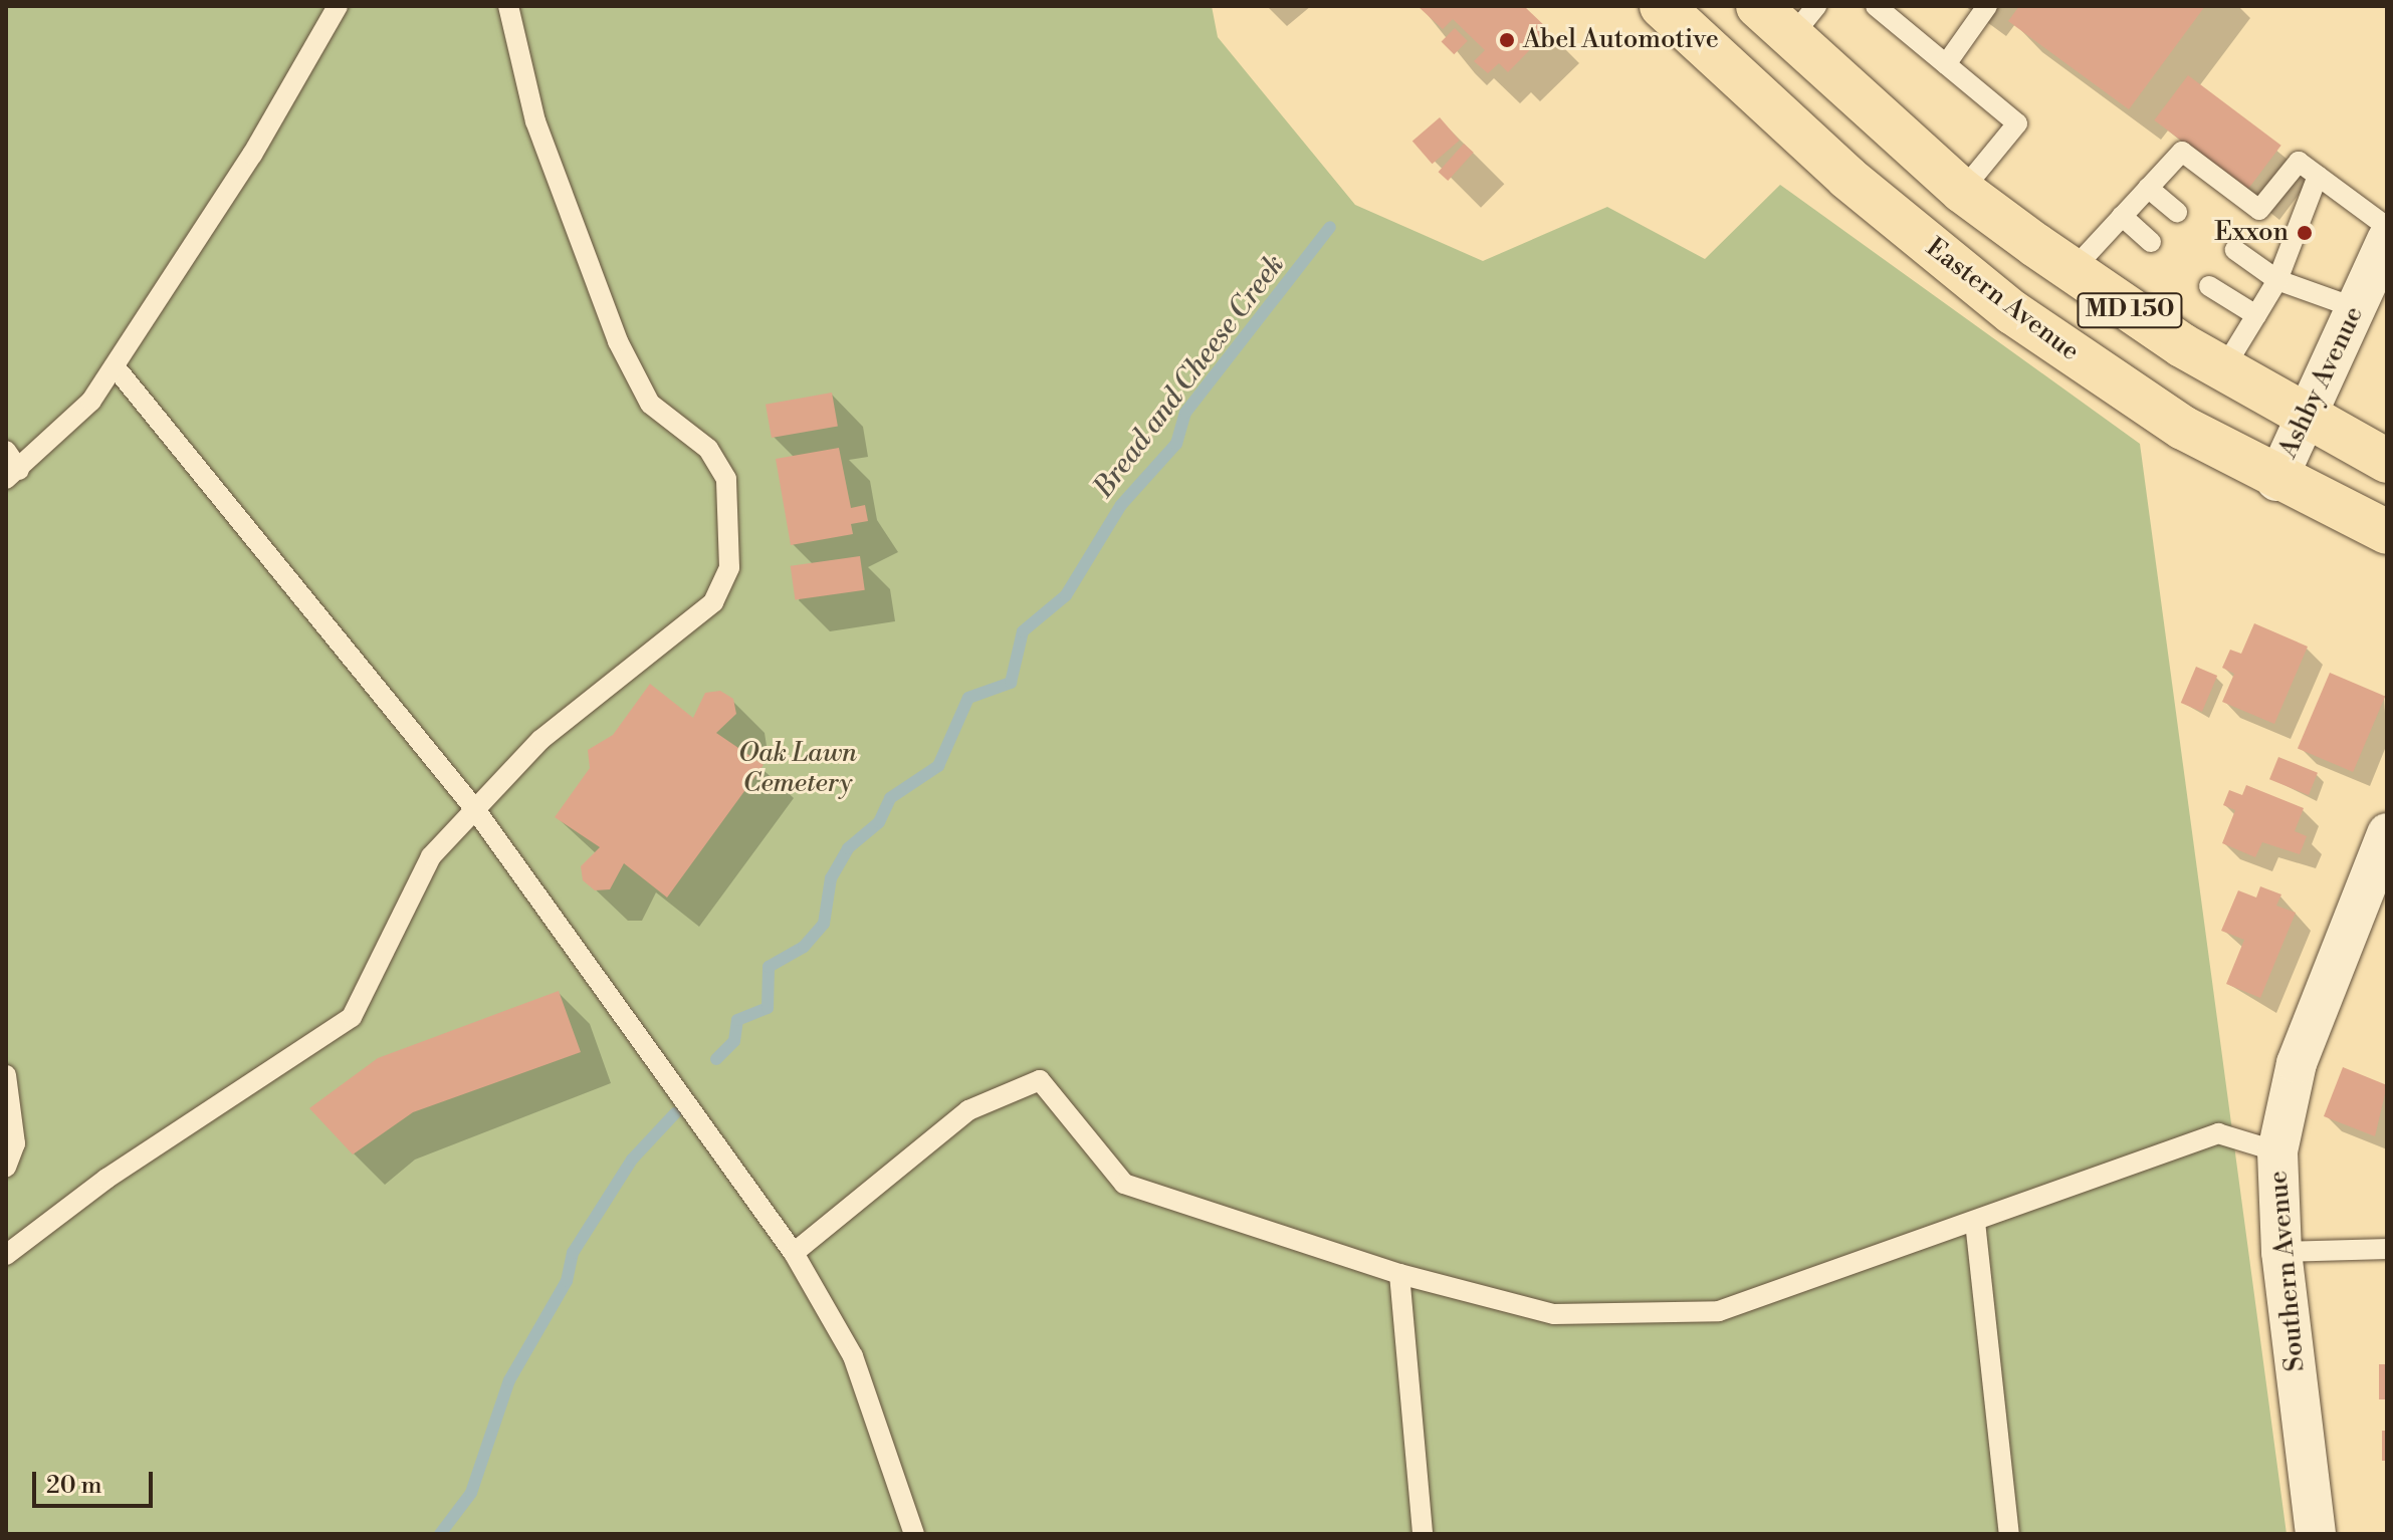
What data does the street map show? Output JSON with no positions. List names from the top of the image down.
{
  "streets": {
    "main road": ["Eastern Avenue", "MD 150"],
    "street": ["Ashby Avenue", "Southern Avenue"]
  },
  "crossings": [
    ["Eastern Avenue", "Ashby Avenue"],
    ["MD 150", "Ashby Avenue"]
  ],
  "water": ["Bread and Cheese Creek"],
  "parks": ["Oak Lawn Cemetery"],
  "places": ["Abel Automotive", "Exxon"],
  "scale_bar": "20 m"
}
